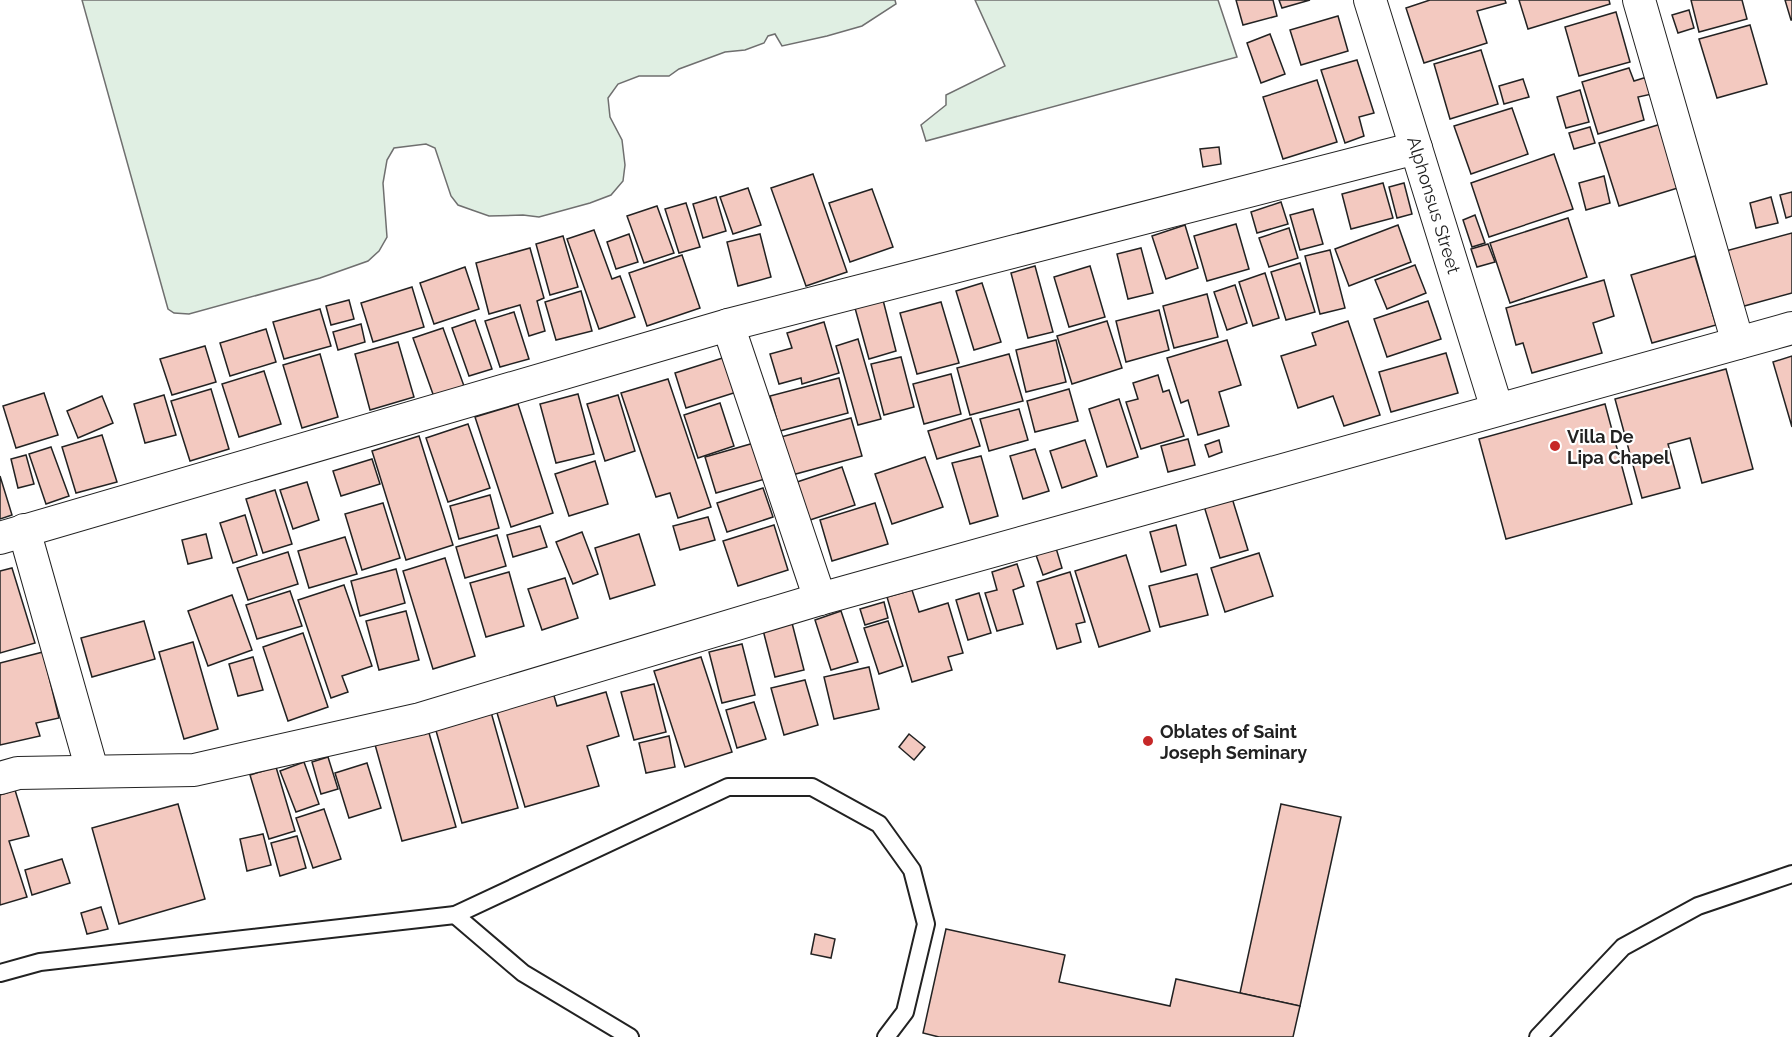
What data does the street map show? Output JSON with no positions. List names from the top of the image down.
{
  "streets": {
    "street": ["Alphonsus Street"]
  },
  "places": ["Villa De Lipa Chapel", "Oblates of Saint Joseph Seminary"]
}
